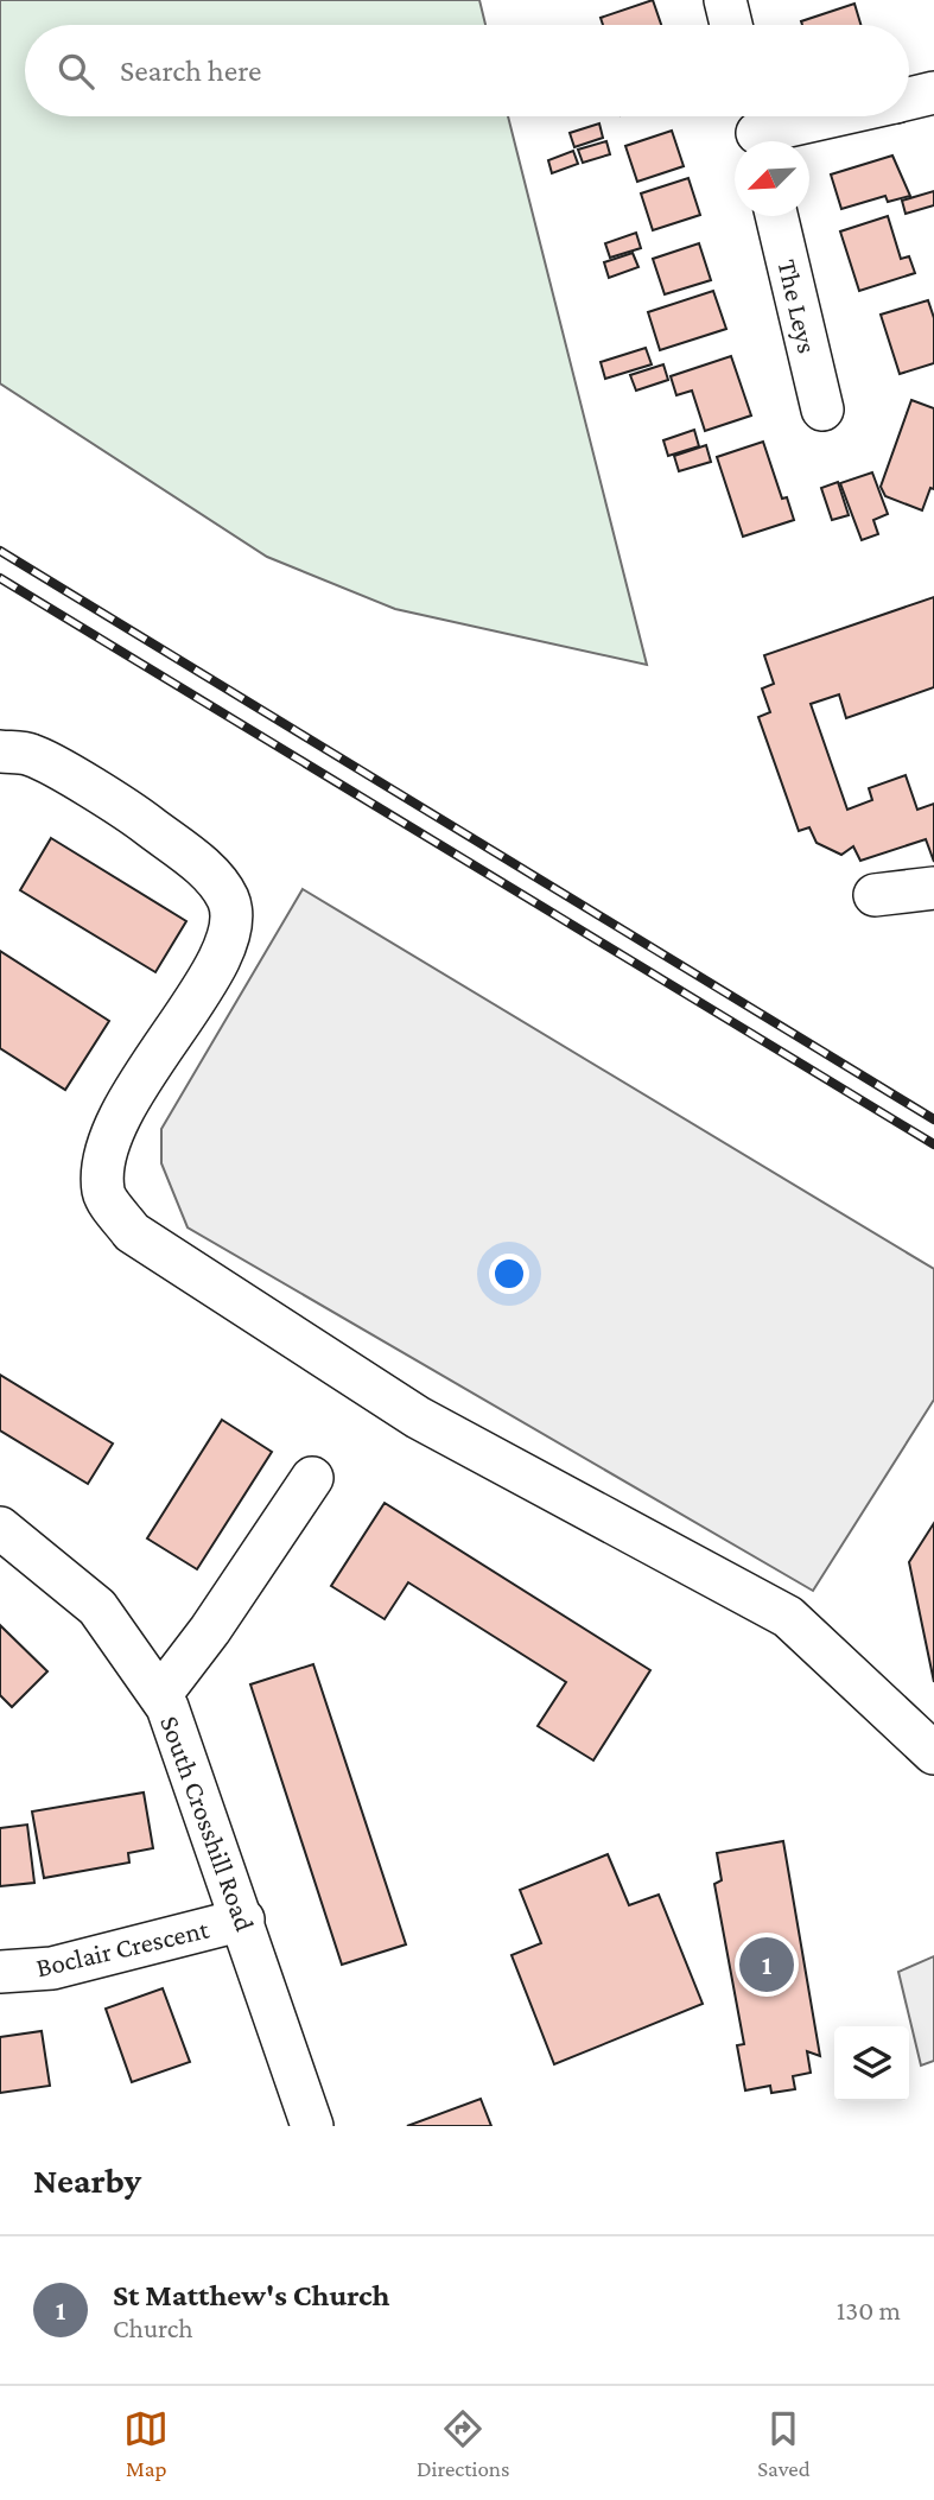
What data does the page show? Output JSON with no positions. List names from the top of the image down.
{
  "streets": {
    "street": ["The Leys", "South Crosshill Road", "Boclair Crescent"]
  },
  "crossings": [
    ["South Crosshill Road", "Boclair Crescent"]
  ],
  "north": "bottom left",
  "page": {
    "search": "Search here",
    "pins": "1",
    "heading": "Nearby",
    "list": [
      {
        "mark": "1",
        "name": "St Matthew's Church",
        "note": "Church",
        "value": "130 m"
      }
    ],
    "nav": ["Map", "Directions", "Saved"]
  }
}
